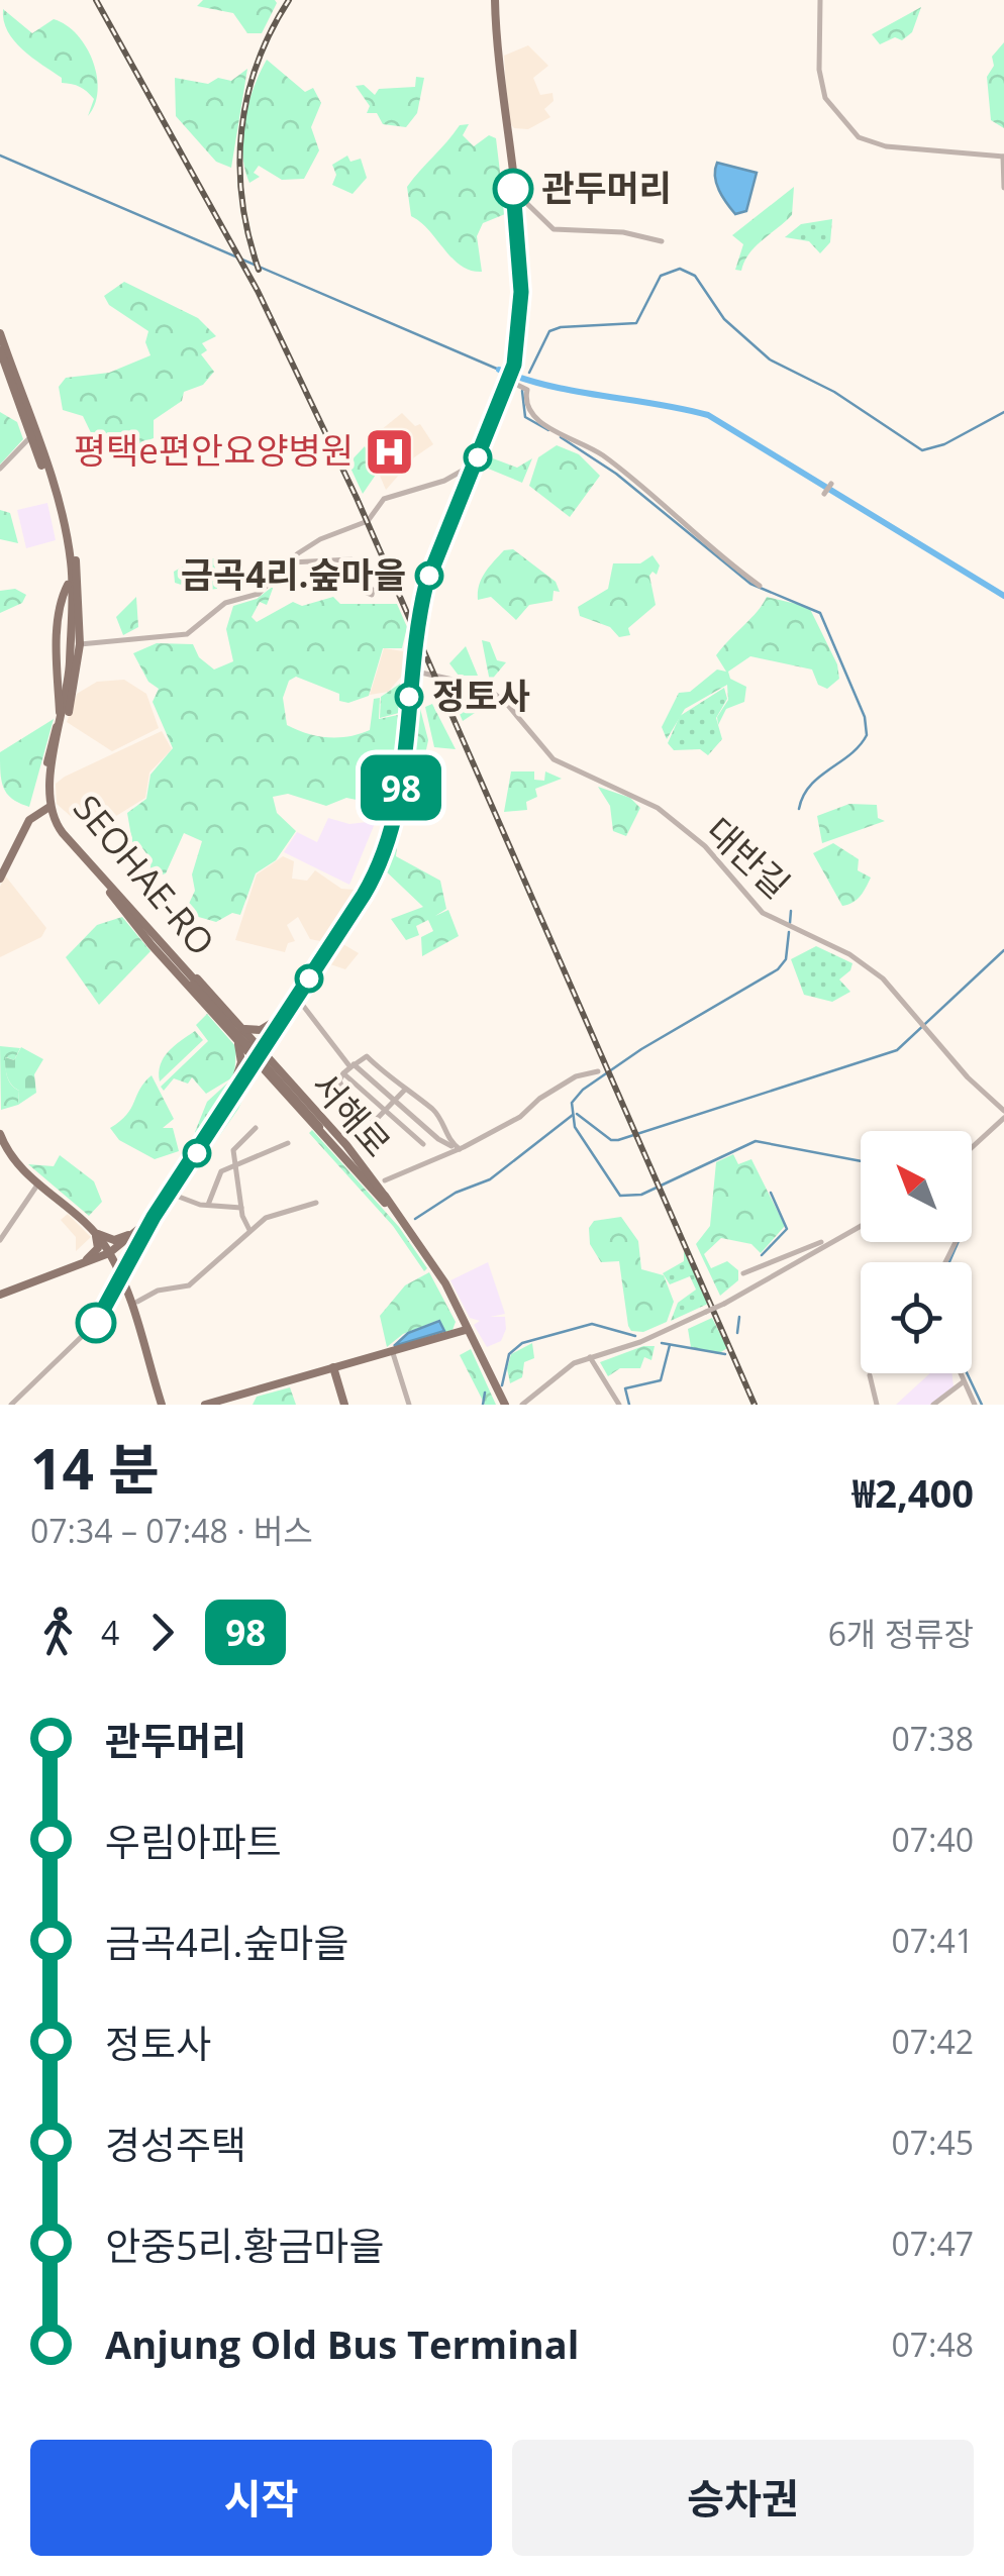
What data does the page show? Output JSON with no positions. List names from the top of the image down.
{
  "streets": {
    "main road": ["SEOHAE-RO", "서해로"],
    "street": ["대반길"]
  },
  "crossings": [
    ["SEOHAE-RO", "서해로"]
  ],
  "places": {
    "other": ["관두머리", "금곡4리.숲마을", "정토사"],
    "hospital": ["평택e편안요양병원"]
  },
  "lines": ["bus line 98"],
  "north": "top left",
  "page": {
    "on_map": "98",
    "heading": ["14 분", "07:34 – 07:48 · 버스", "₩2,400"],
    "legs": ["4", "98", "6개 정류장"],
    "list": [
      {
        "name": "관두머리",
        "value": "07:38"
      },
      {
        "name": "우림아파트",
        "value": "07:40"
      },
      {
        "name": "금곡4리.숲마을",
        "value": "07:41"
      },
      {
        "name": "정토사",
        "value": "07:42"
      },
      {
        "name": "경성주택",
        "value": "07:45"
      },
      {
        "name": "안중5리.황금마을",
        "value": "07:47"
      },
      {
        "name": "Anjung Old Bus Terminal",
        "value": "07:48"
      }
    ],
    "buttons": ["시작", "승차권"]
  }
}
